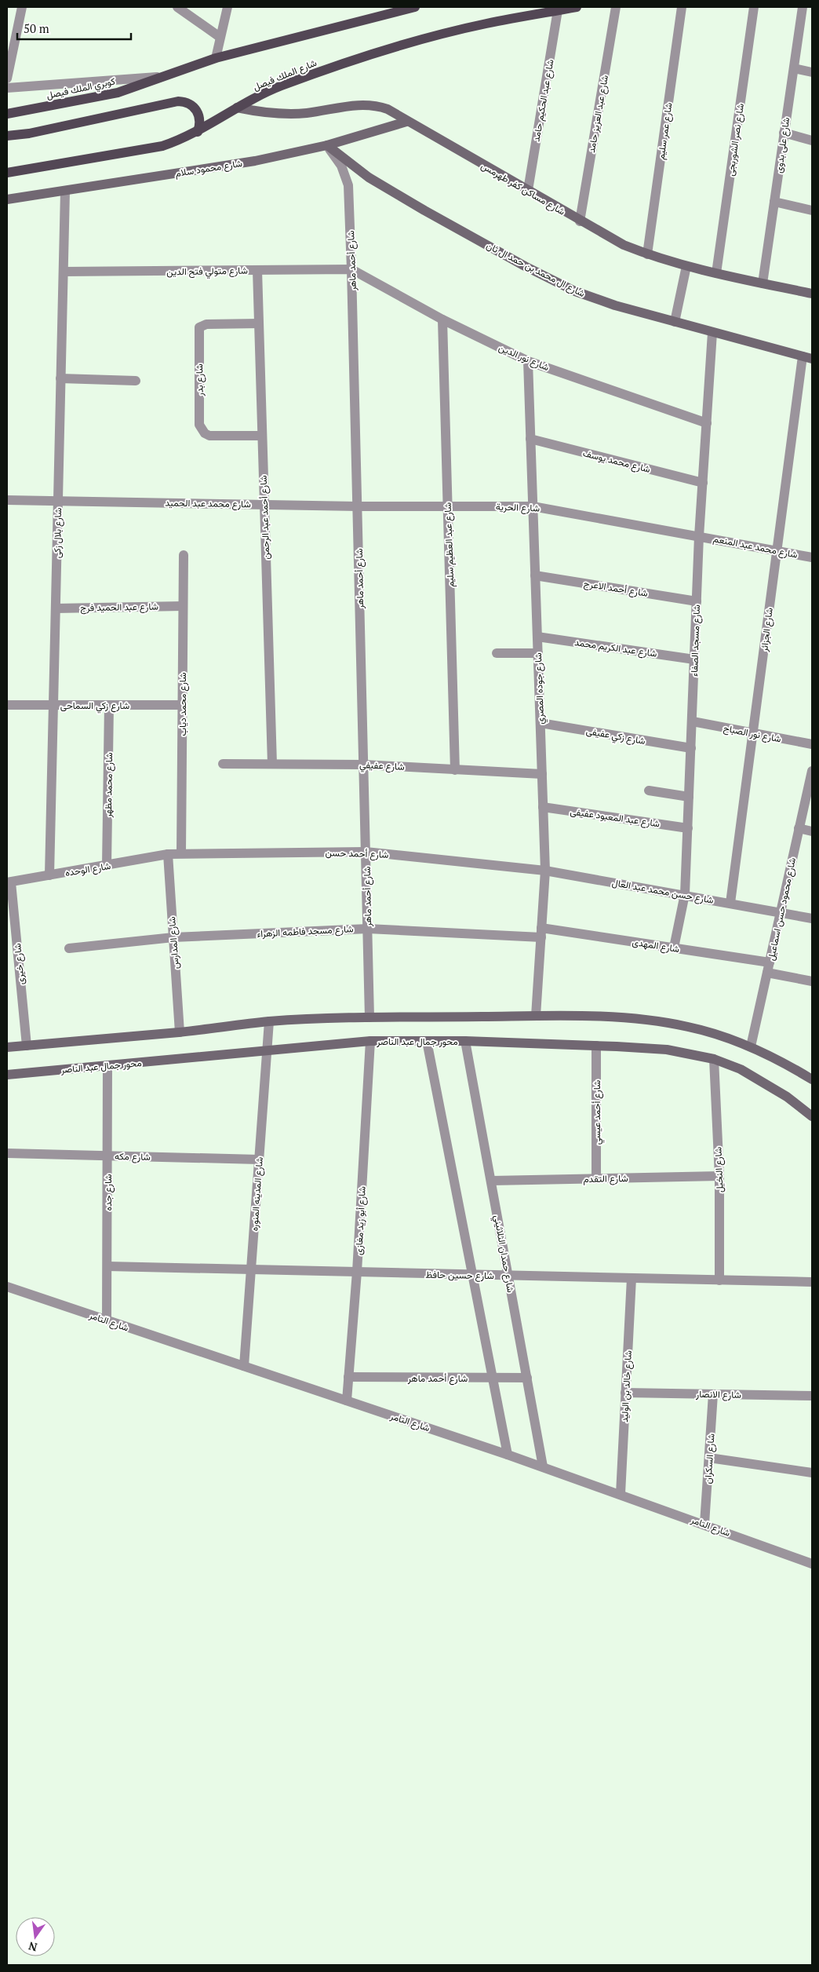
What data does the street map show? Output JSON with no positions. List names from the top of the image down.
{
  "streets": {
    "main road": ["شارع الملك فيصل", "كوبري الملك فيصل"],
    "street": [
      "شارع عبد الحكيم حامد",
      "شارع عبد العزيز حامد",
      "شارع عمر سليم",
      "شارع نصر الشوربجى",
      "شارع على بدوى",
      "شارع محمود سلام",
      "شارع مساكن كفر طهرمس",
      "شارع أحمد ماهر",
      "شارع ال محمد بن حمد ال ثان",
      "شارع متولي فتح الدين",
      "شارع نور الدين",
      "شارع بدر",
      "شارع محمد يوسف",
      "شارع محمد عبد الحميد",
      "شارع الحرية",
      "شارع أحمد عبد الرحمن",
      "شارع بلال زكى",
      "شارع عبد العظيم سليم",
      "شارع محمد عبد المنعم",
      "شارع أحمد الاعرج",
      "شارع عبد الحميد فرج",
      "شارع الجزائر",
      "شارع مسجد الصفاء",
      "شارع عبد الكريم محمد",
      "شارع جوده المصري",
      "شارع محمد دياب",
      "شارع زكي السماحى",
      "شارع نور الصباح",
      "شارع زكي عفيفى",
      "شارع عفيفي",
      "شارع محمد مظهر",
      "شارع عبد المعبود عفيفى",
      "شارع أحمد حسن",
      "شارع الوحده",
      "شارع حسن محمد عبد العال",
      "شارع محمود حسن اسماعيل",
      "شارع مسجد فاطمه الزهراء",
      "شارع المدارس",
      "شارع المهدى",
      "شارع خيرى",
      "محور جمال عبد الناصر",
      "شارع أحمد عيسي",
      "شارع مكه",
      "شارع النخيل",
      "شارع التقدم",
      "شارع جده",
      "شارع المدينه المنوره",
      "شارع أبو زيد مغازى",
      "شارع حمدان الثلاثيني",
      "شارع حسين حافظ",
      "شارع التامر",
      "شارع خالد بن الوليد",
      "شارع الانصار",
      "شارع السكران"
    ]
  },
  "crossings": [
    ["شارع الملك فيصل", "شارع عبد الحكيم حامد"],
    ["شارع الملك فيصل", "شارع مساكن كفر طهرمس"],
    ["شارع عبد الحكيم حامد", "شارع مساكن كفر طهرمس"],
    ["شارع عبد العزيز حامد", "شارع مساكن كفر طهرمس"],
    ["شارع عمر سليم", "شارع مساكن كفر طهرمس"],
    ["شارع نصر الشوربجى", "شارع مساكن كفر طهرمس"],
    ["شارع على بدوى", "شارع مساكن كفر طهرمس"],
    ["شارع محمود سلام", "شارع مساكن كفر طهرمس"],
    ["شارع محمود سلام", "شارع أحمد ماهر"],
    ["شارع محمود سلام", "شارع ال محمد بن حمد ال ثان"],
    ["شارع محمود سلام", "شارع بلال زكى"],
    ["شارع أحمد ماهر", "شارع ال محمد بن حمد ال ثان"],
    ["شارع أحمد ماهر", "شارع متولي فتح الدين"],
    ["شارع أحمد ماهر", "شارع نور الدين"],
    ["شارع أحمد ماهر", "شارع محمد عبد الحميد"],
    ["شارع أحمد ماهر", "شارع الحرية"],
    ["شارع أحمد ماهر", "شارع عفيفي"],
    ["شارع أحمد ماهر", "شارع أحمد حسن"],
    ["شارع أحمد ماهر", "شارع مسجد فاطمه الزهراء"],
    ["شارع أحمد ماهر", "شارع أبو زيد مغازى"],
    ["شارع أحمد ماهر", "شارع حمدان الثلاثيني"],
    ["شارع ال محمد بن حمد ال ثان", "شارع الجزائر"],
    ["شارع ال محمد بن حمد ال ثان", "شارع مسجد الصفاء"],
    ["شارع متولي فتح الدين", "شارع نور الدين"],
    ["شارع متولي فتح الدين", "شارع أحمد عبد الرحمن"],
    ["شارع متولي فتح الدين", "شارع بلال زكى"],
    ["شارع نور الدين", "شارع عبد العظيم سليم"],
    ["شارع نور الدين", "شارع مسجد الصفاء"],
    ["شارع نور الدين", "شارع جوده المصري"],
    ["شارع بدر", "شارع أحمد عبد الرحمن"],
    ["شارع محمد يوسف", "شارع مسجد الصفاء"],
    ["شارع محمد يوسف", "شارع جوده المصري"],
    ["شارع محمد عبد الحميد", "شارع الحرية"],
    ["شارع محمد عبد الحميد", "شارع أحمد عبد الرحمن"],
    ["شارع محمد عبد الحميد", "شارع بلال زكى"],
    ["شارع الحرية", "شارع عبد العظيم سليم"],
    ["شارع الحرية", "شارع محمد عبد المنعم"],
    ["شارع الحرية", "شارع مسجد الصفاء"],
    ["شارع الحرية", "شارع جوده المصري"],
    ["شارع أحمد عبد الرحمن", "شارع عفيفي"],
    ["شارع بلال زكى", "شارع عبد الحميد فرج"],
    ["شارع بلال زكى", "شارع زكي السماحى"],
    ["شارع بلال زكى", "شارع الوحده"],
    ["شارع عبد العظيم سليم", "شارع عفيفي"],
    ["شارع محمد عبد المنعم", "شارع الجزائر"],
    ["شارع محمد عبد المنعم", "شارع مسجد الصفاء"],
    ["شارع أحمد الاعرج", "شارع مسجد الصفاء"],
    ["شارع أحمد الاعرج", "شارع جوده المصري"],
    ["شارع عبد الحميد فرج", "شارع محمد دياب"],
    ["شارع الجزائر", "شارع نور الصباح"],
    ["شارع الجزائر", "شارع حسن محمد عبد العال"],
    ["شارع مسجد الصفاء", "شارع عبد الكريم محمد"],
    ["شارع مسجد الصفاء", "شارع نور الصباح"],
    ["شارع مسجد الصفاء", "شارع زكي عفيفى"],
    ["شارع مسجد الصفاء", "شارع عبد المعبود عفيفى"],
    ["شارع مسجد الصفاء", "شارع حسن محمد عبد العال"],
    ["شارع مسجد الصفاء", "شارع المهدى"],
    ["شارع عبد الكريم محمد", "شارع جوده المصري"],
    ["شارع جوده المصري", "شارع زكي عفيفى"],
    ["شارع جوده المصري", "شارع عفيفي"],
    ["شارع جوده المصري", "شارع عبد المعبود عفيفى"],
    ["شارع جوده المصري", "شارع أحمد حسن"],
    ["شارع جوده المصري", "شارع حسن محمد عبد العال"],
    ["شارع جوده المصري", "شارع مسجد فاطمه الزهراء"],
    ["شارع جوده المصري", "شارع المهدى"],
    ["شارع محمد دياب", "شارع زكي السماحى"],
    ["شارع محمد دياب", "شارع أحمد حسن"],
    ["شارع زكي السماحى", "شارع محمد مظهر"],
    ["شارع محمد مظهر", "شارع الوحده"],
    ["شارع أحمد حسن", "شارع الوحده"],
    ["شارع أحمد حسن", "شارع حسن محمد عبد العال"],
    ["شارع أحمد حسن", "شارع المدارس"],
    ["شارع الوحده", "شارع المدارس"],
    ["شارع الوحده", "شارع خيرى"],
    ["شارع حسن محمد عبد العال", "شارع محمود حسن اسماعيل"],
    ["شارع محمود حسن اسماعيل", "شارع المهدى"],
    ["شارع مسجد فاطمه الزهراء", "شارع المدارس"],
    ["شارع مسجد فاطمه الزهراء", "شارع المهدى"],
    ["محور جمال عبد الناصر", "شارع أحمد عيسي"],
    ["محور جمال عبد الناصر", "شارع النخيل"],
    ["محور جمال عبد الناصر", "شارع جده"],
    ["محور جمال عبد الناصر", "شارع المدينه المنوره"],
    ["محور جمال عبد الناصر", "شارع أبو زيد مغازى"],
    ["محور جمال عبد الناصر", "شارع حمدان الثلاثيني"],
    ["شارع أحمد عيسي", "شارع التقدم"],
    ["شارع مكه", "شارع جده"],
    ["شارع مكه", "شارع المدينه المنوره"],
    ["شارع النخيل", "شارع التقدم"],
    ["شارع النخيل", "شارع حسين حافظ"],
    ["شارع التقدم", "شارع حمدان الثلاثيني"],
    ["شارع جده", "شارع حسين حافظ"],
    ["شارع جده", "شارع التامر"],
    ["شارع المدينه المنوره", "شارع حسين حافظ"],
    ["شارع المدينه المنوره", "شارع التامر"],
    ["شارع أبو زيد مغازى", "شارع حسين حافظ"],
    ["شارع أبو زيد مغازى", "شارع التامر"],
    ["شارع حمدان الثلاثيني", "شارع حسين حافظ"],
    ["شارع حمدان الثلاثيني", "شارع التامر"],
    ["شارع حسين حافظ", "شارع خالد بن الوليد"],
    ["شارع التامر", "شارع خالد بن الوليد"],
    ["شارع التامر", "شارع السكران"],
    ["شارع خالد بن الوليد", "شارع الانصار"],
    ["شارع الانصار", "شارع السكران"]
  ],
  "scale_bar": "50 m",
  "north": "bottom"
}
